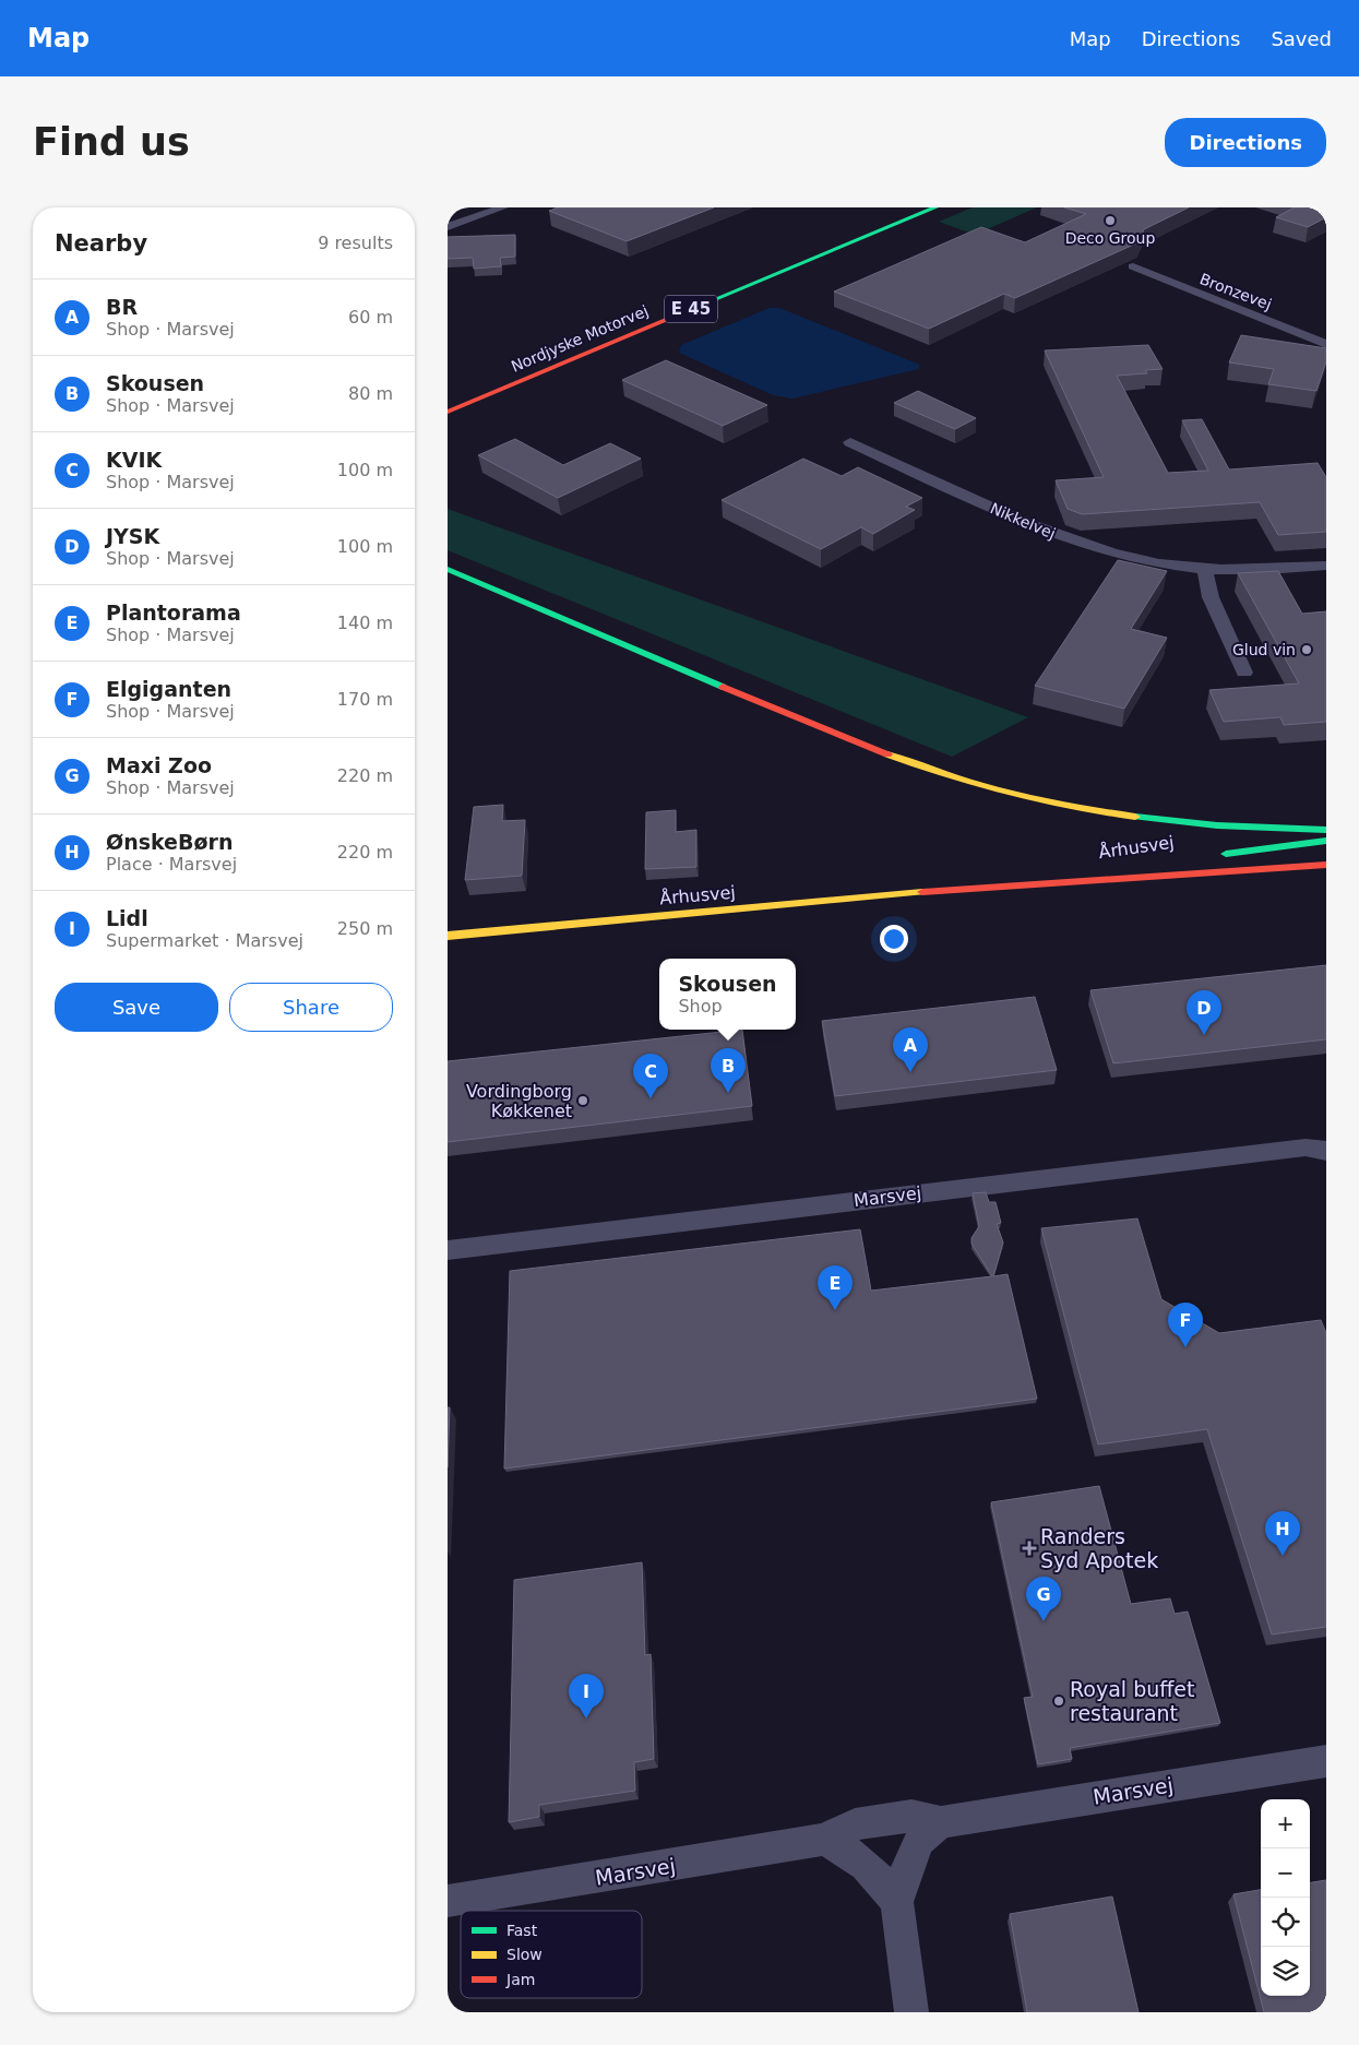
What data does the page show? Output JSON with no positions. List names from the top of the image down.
{
  "streets": {
    "main road": ["E 45", "Nordjyske Motorvej", "Århusvej"],
    "street": ["Bronzevej", "Nikkelvej", "Marsvej"]
  },
  "places": {
    "other": [
      "Deco Group",
      "Glud vin",
      "Vordingborg Køkkenet",
      "Royal buffet restaurant"
    ],
    "health": ["Randers Syd Apotek"]
  },
  "legend": ["Fast", "Slow", "Jam"],
  "page": {
    "header": "Map",
    "nav": ["Map", "Directions", "Saved"],
    "buttons": [
      "Directions",
      ["Save", "Share"]
    ],
    "title": "Find us",
    "heading": ["Nearby", "9 results"],
    "list": [
      {
        "mark": "A",
        "name": "BR",
        "note": "Shop · Marsvej",
        "value": "60 m"
      },
      {
        "mark": "B",
        "name": "Skousen",
        "note": "Shop · Marsvej",
        "value": "80 m"
      },
      {
        "mark": "C",
        "name": "KVIK",
        "note": "Shop · Marsvej",
        "value": "100 m"
      },
      {
        "mark": "D",
        "name": "JYSK",
        "note": "Shop · Marsvej",
        "value": "100 m"
      },
      {
        "mark": "E",
        "name": "Plantorama",
        "note": "Shop · Marsvej",
        "value": "140 m"
      },
      {
        "mark": "F",
        "name": "Elgiganten",
        "note": "Shop · Marsvej",
        "value": "170 m"
      },
      {
        "mark": "G",
        "name": "Maxi Zoo",
        "note": "Shop · Marsvej",
        "value": "220 m"
      },
      {
        "mark": "H",
        "name": "ØnskeBørn",
        "note": "Place · Marsvej",
        "value": "220 m"
      },
      {
        "mark": "I",
        "name": "Lidl",
        "note": "Supermarket · Marsvej",
        "value": "250 m"
      }
    ],
    "popup": ["Skousen", "Shop"],
    "pins": [
      "D",
      "A",
      "B",
      "C",
      "E",
      "F",
      "H",
      "G",
      "I"
    ],
    "map_buttons": ["+", "−"]
  }
}
